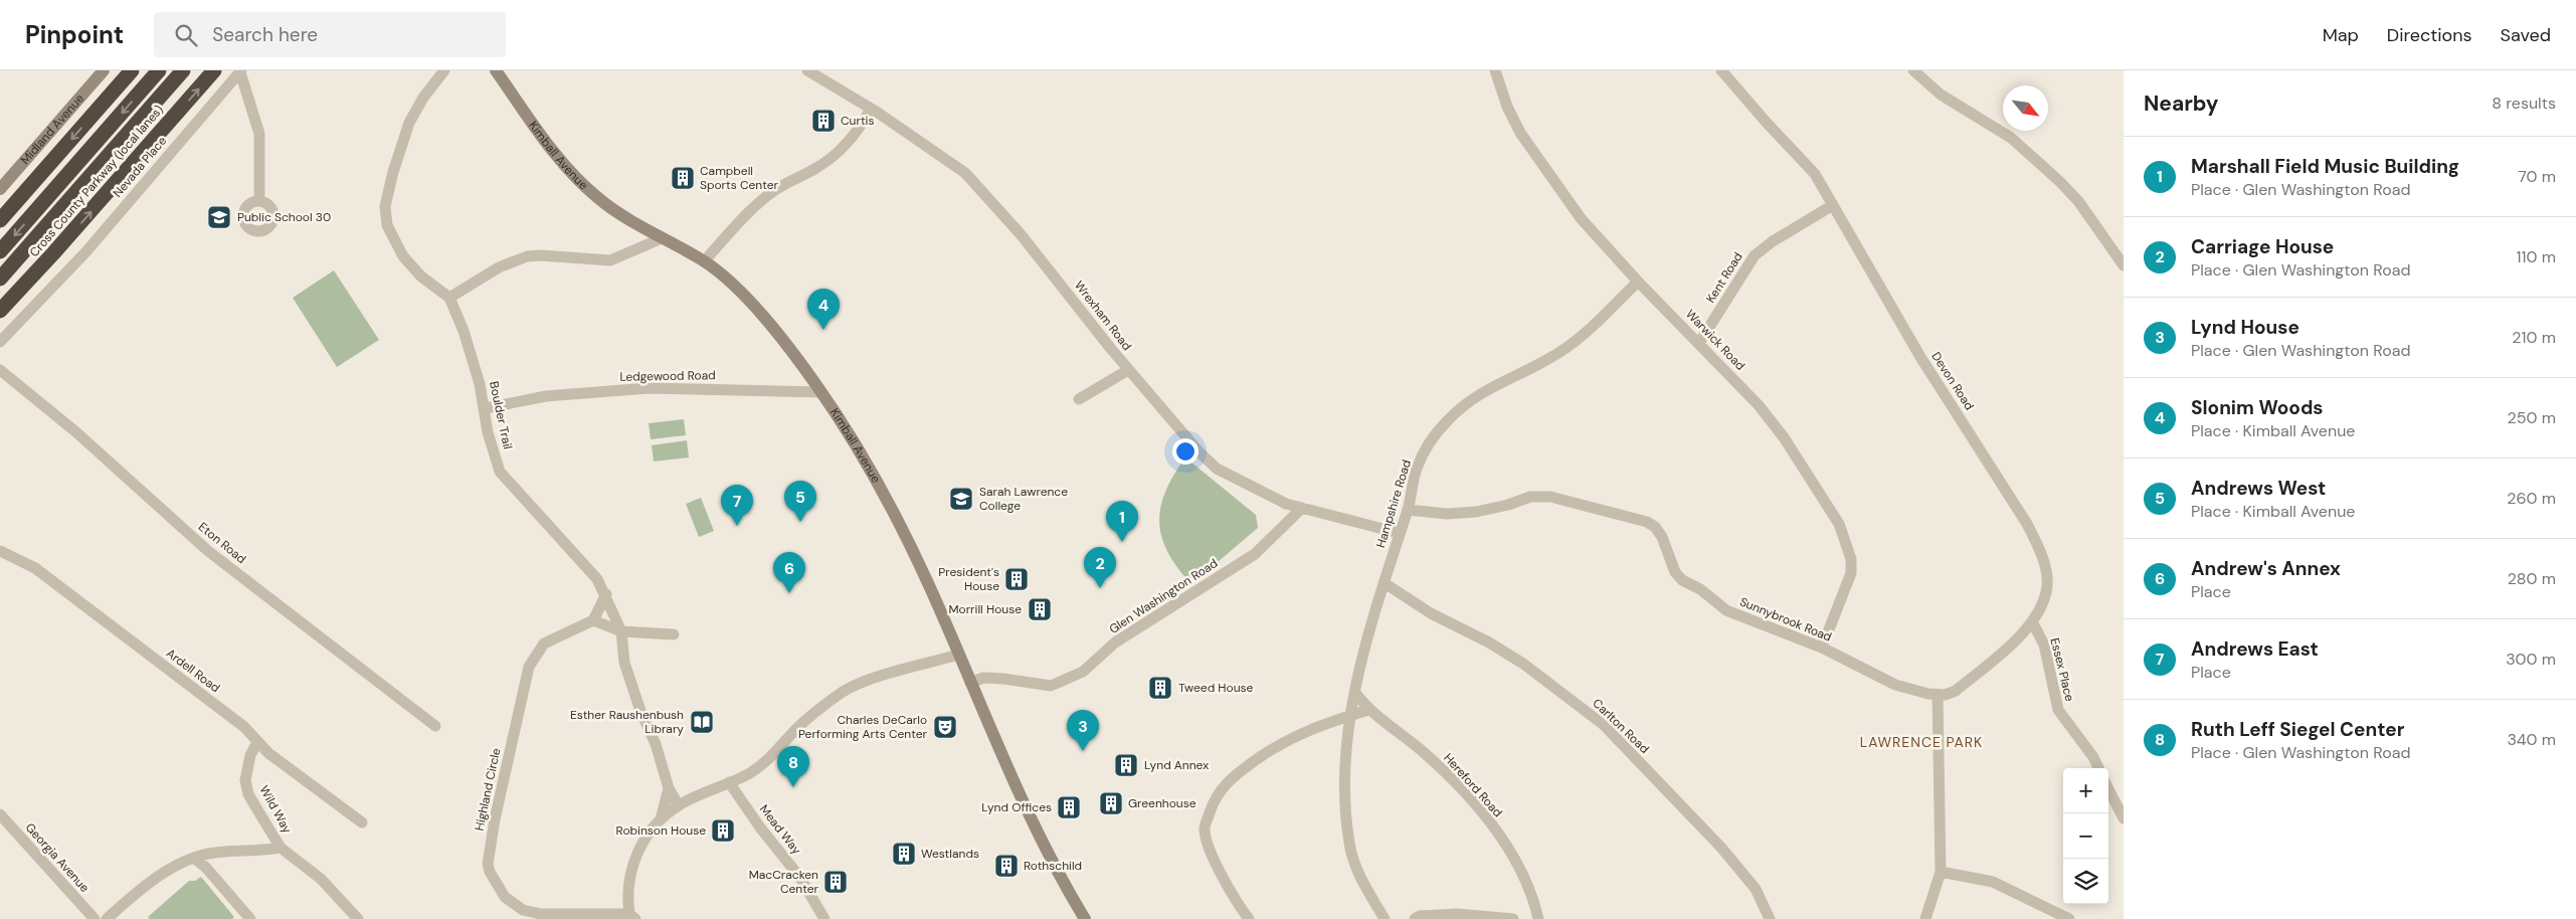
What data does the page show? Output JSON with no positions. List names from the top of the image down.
{
  "streets": {
    "highway": ["Cross County Parkway (local lanes)"],
    "street": [
      "Midland Avenue",
      "Kimball Avenue",
      "Nevada Place",
      "Kent Road",
      "Wrexham Road",
      "Warwick Road",
      "Ledgewood Road",
      "Devon Road",
      "Boulder Trail",
      "Hampshire Road",
      "Eton Road",
      "Glen Washington Road",
      "Sunnybrook Road",
      "Essex Place",
      "Ardell Road",
      "Carlton Road",
      "Hereford Road",
      "Highland Circle",
      "Wild Way",
      "Mead Way",
      "Georgia Avenue"
    ]
  },
  "crossings": [
    ["Kimball Avenue", "Ledgewood Road"],
    ["Kimball Avenue", "Glen Washington Road"],
    ["Kent Road", "Warwick Road"],
    ["Kent Road", "Devon Road"],
    ["Wrexham Road", "Hampshire Road"],
    ["Wrexham Road", "Glen Washington Road"],
    ["Warwick Road", "Hampshire Road"],
    ["Warwick Road", "Sunnybrook Road"],
    ["Ledgewood Road", "Boulder Trail"],
    ["Devon Road", "Sunnybrook Road"],
    ["Devon Road", "Essex Place"],
    ["Boulder Trail", "Highland Circle"],
    ["Hampshire Road", "Sunnybrook Road"],
    ["Hampshire Road", "Carlton Road"],
    ["Hampshire Road", "Hereford Road"],
    ["Ardell Road", "Wild Way"]
  ],
  "districts": ["LAWRENCE PARK"],
  "places": {
    "building": [
      "Curtis",
      "Campbell Sports Center",
      "President's House",
      "Morrill House",
      "Tweed House",
      "Lynd Annex",
      "Greenhouse",
      "Lynd Offices",
      "Robinson House",
      "Westlands",
      "Rothschild",
      "MacCracken Center"
    ],
    "school or university": ["Public School 30", "Sarah Lawrence College"],
    "library": ["Esther Raushenbush Library"],
    "theatre": ["Charles DeCarlo Performing Arts Center"]
  },
  "north": "bottom right",
  "page": {
    "header": "Pinpoint",
    "search": "Search here",
    "nav": ["Map", "Directions", "Saved"],
    "heading": ["Nearby", "8 results"],
    "list": [
      {
        "mark": "1",
        "name": "Marshall Field Music Building",
        "note": "Place · Glen Washington Road",
        "value": "70 m"
      },
      {
        "mark": "2",
        "name": "Carriage House",
        "note": "Place · Glen Washington Road",
        "value": "110 m"
      },
      {
        "mark": "3",
        "name": "Lynd House",
        "note": "Place · Glen Washington Road",
        "value": "210 m"
      },
      {
        "mark": "4",
        "name": "Slonim Woods",
        "note": "Place · Kimball Avenue",
        "value": "250 m"
      },
      {
        "mark": "5",
        "name": "Andrews West",
        "note": "Place · Kimball Avenue",
        "value": "260 m"
      },
      {
        "mark": "6",
        "name": "Andrew's Annex",
        "note": "Place",
        "value": "280 m"
      },
      {
        "mark": "7",
        "name": "Andrews East",
        "note": "Place",
        "value": "300 m"
      },
      {
        "mark": "8",
        "name": "Ruth Leff Siegel Center",
        "note": "Place · Glen Washington Road",
        "value": "340 m"
      }
    ],
    "pins": [
      "4",
      "5",
      "7",
      "1",
      "2",
      "6",
      "3",
      "8"
    ],
    "map_buttons": ["+", "−"]
  }
}
